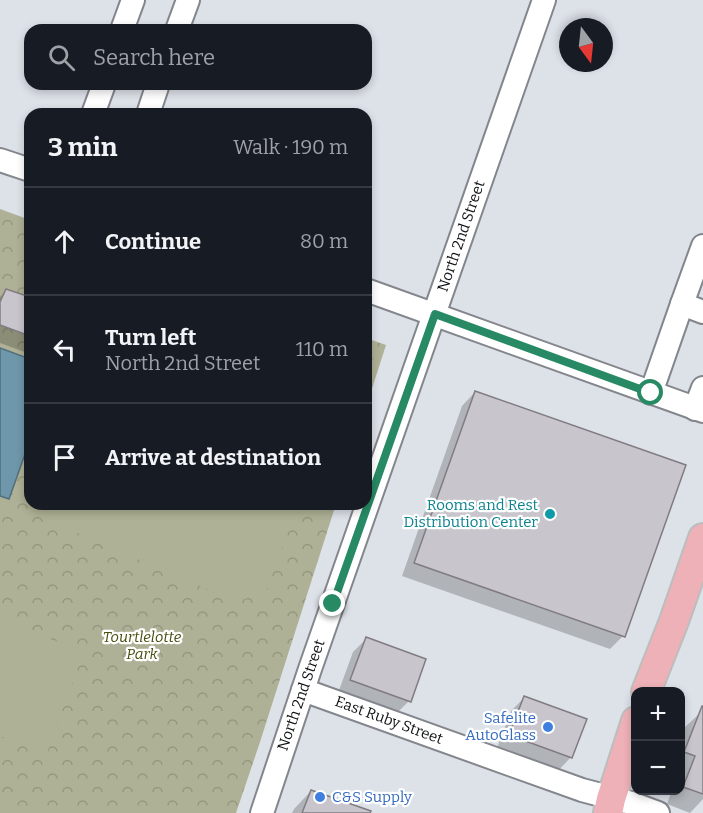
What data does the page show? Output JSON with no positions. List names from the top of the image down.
{
  "streets": {
    "street": ["North 2nd Street", "East Ruby Street"]
  },
  "crossings": [
    ["North 2nd Street", "East Ruby Street"]
  ],
  "parks": ["Tourtlelotte Park"],
  "places": ["Rooms and Rest Distribution Center", "Safelite AutoGlass", "C&S Supply"],
  "north": "bottom",
  "page": {
    "search": "Search here",
    "heading": ["3 min", "Walk · 190 m"],
    "list": [
      ["Continue", "80 m"],
      ["Turn left", "North 2nd Street", "110 m"],
      "Arrive at destination"
    ],
    "map_buttons": ["+", "−"]
  }
}
